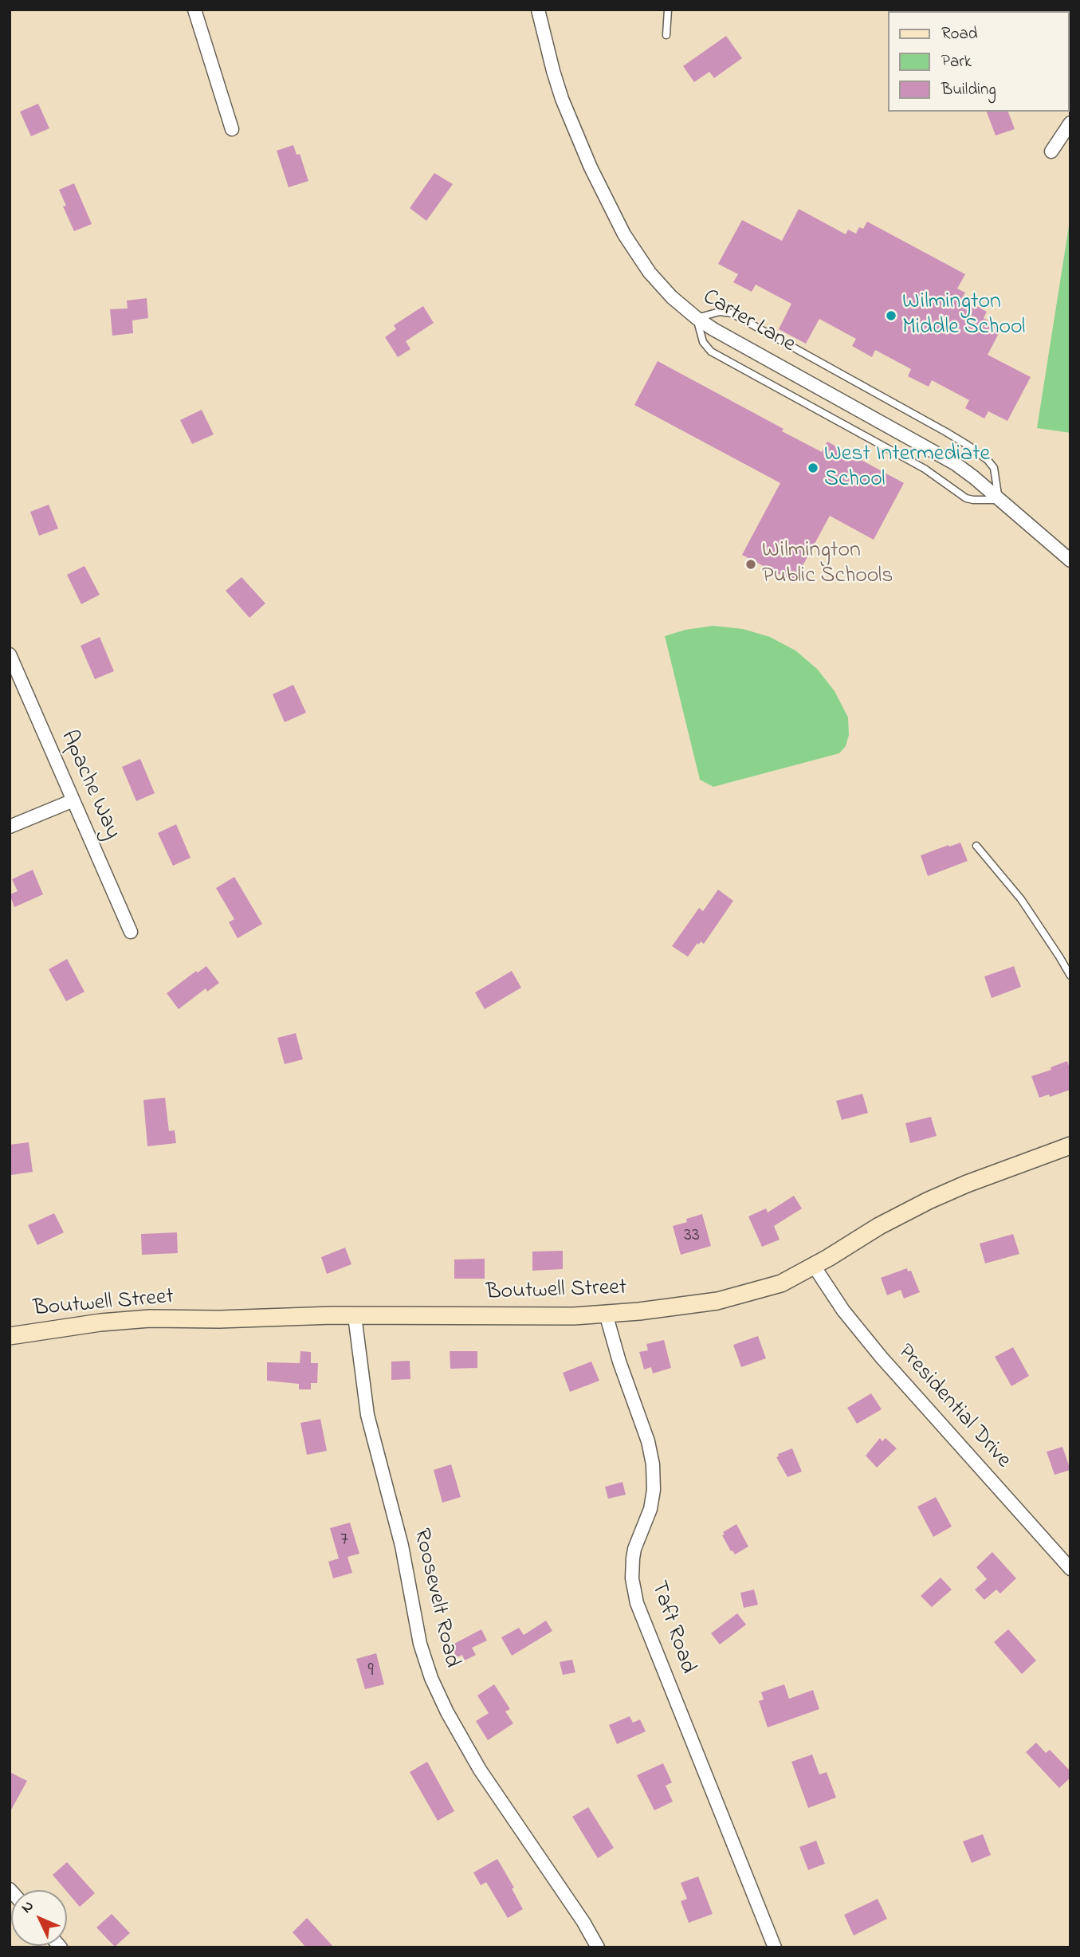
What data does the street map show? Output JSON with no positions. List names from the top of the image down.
{
  "streets": {
    "street": [
      "Carter Lane",
      "Apache Way",
      "Boutwell Street",
      "Presidential Drive",
      "Roosevelt Road",
      "Taft Road"
    ]
  },
  "crossings": [
    ["Boutwell Street", "Presidential Drive"],
    ["Boutwell Street", "Roosevelt Road"],
    ["Boutwell Street", "Taft Road"]
  ],
  "places": ["Wilmington Middle School", "West Intermediate School", "Wilmington Public Schools"],
  "house_numbers": ["33", "7", "9"],
  "legend": ["Road", "Park", "Building"],
  "north": "top left"
}
